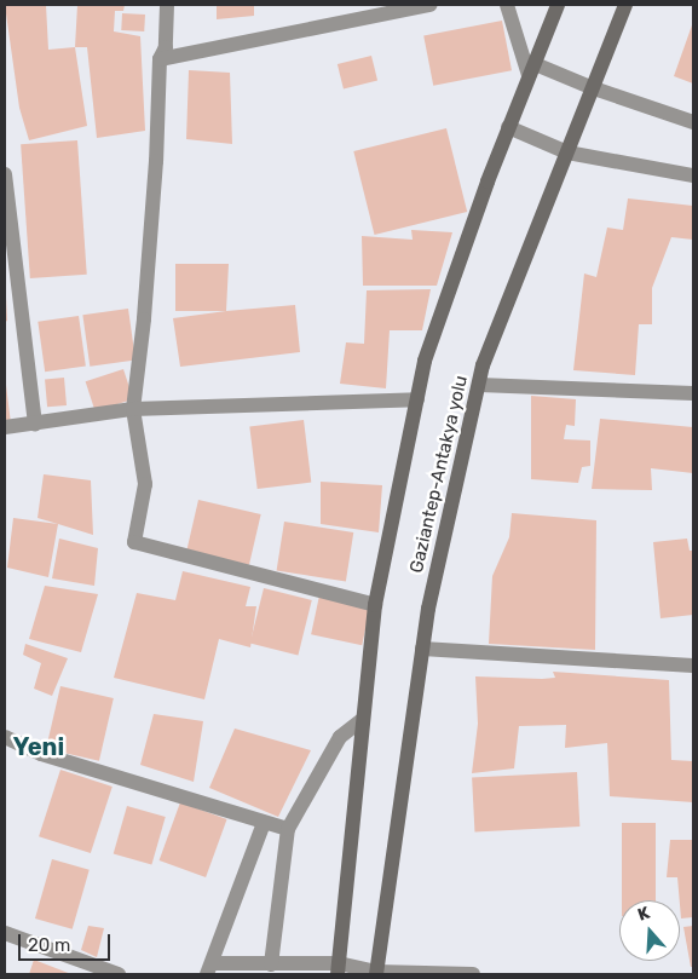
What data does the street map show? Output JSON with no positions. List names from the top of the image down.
{
  "streets": {
    "main road": ["Gaziantep-Antakya yolu"]
  },
  "districts": ["Yeni"],
  "scale_bar": "20 m",
  "north": "top"
}
